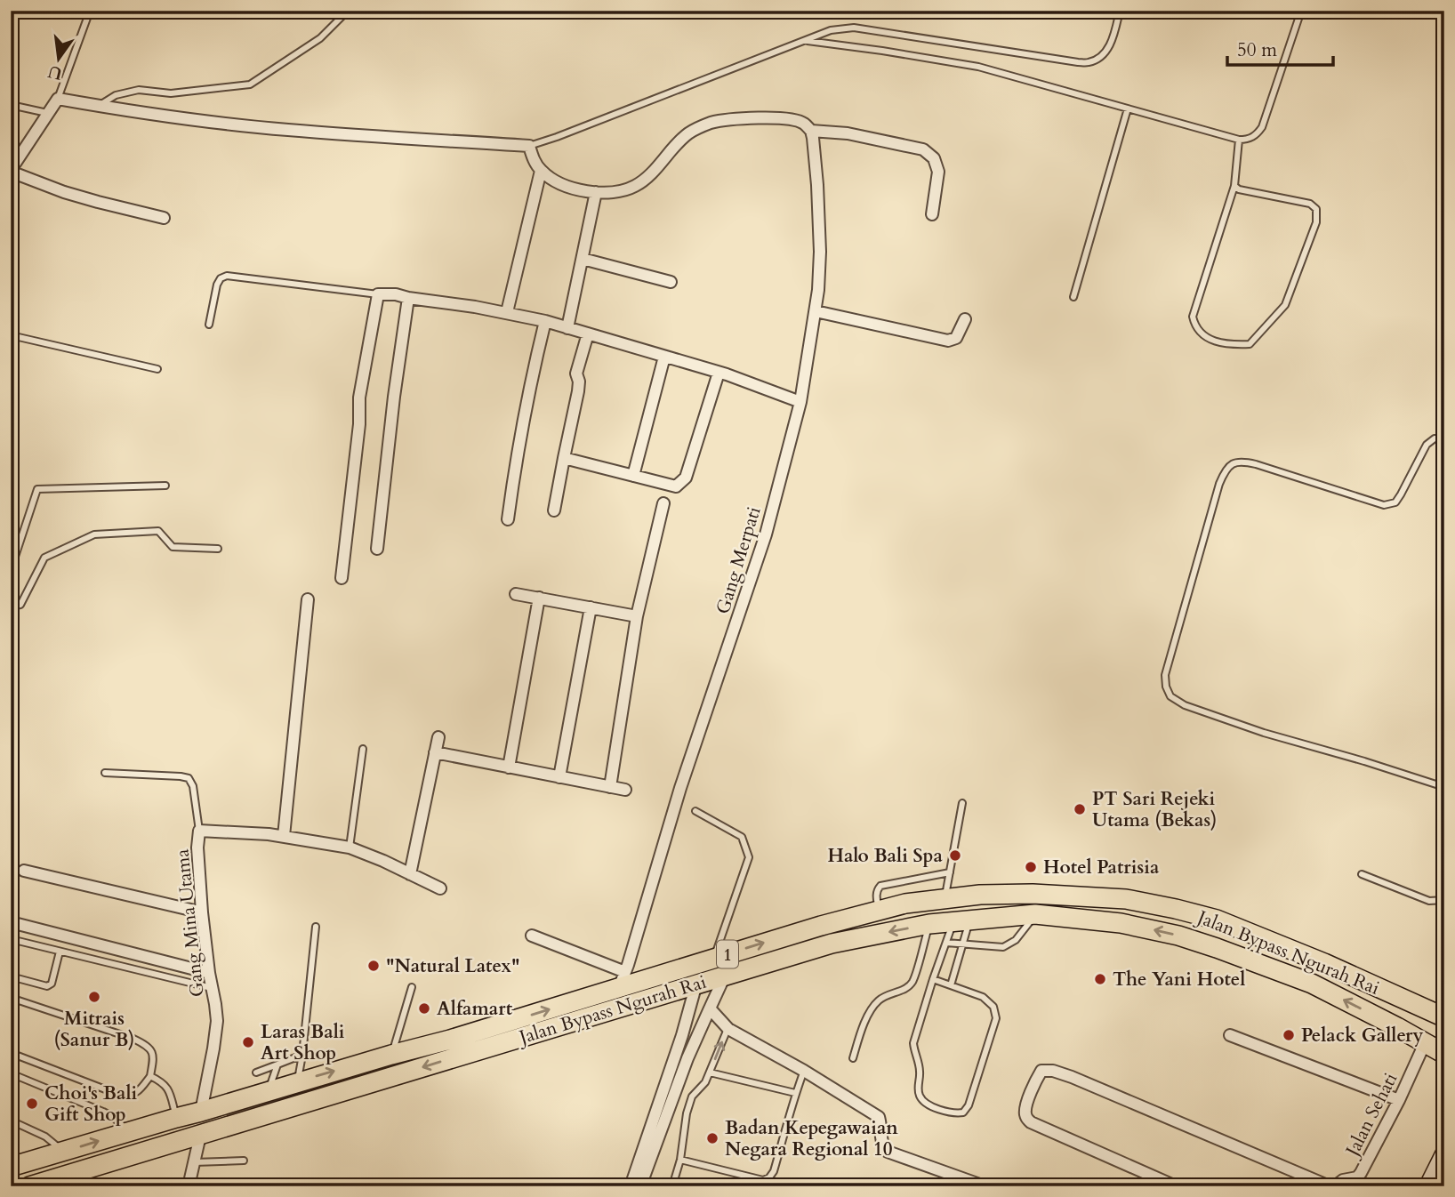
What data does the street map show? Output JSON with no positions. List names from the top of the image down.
{
  "streets": {
    "highway": ["Jalan Bypass Ngurah Rai", "1"],
    "street": ["Gang Merpati", "Gang Mina Utama", "Jalan Sehati"]
  },
  "crossings": [
    ["Gang Merpati", "Jalan Bypass Ngurah Rai"],
    ["Gang Mina Utama", "Jalan Bypass Ngurah Rai"],
    ["Jalan Bypass Ngurah Rai", "Jalan Sehati"]
  ],
  "places": [
    "PT Sari Rejeki Utama (Bekas)",
    "Halo Bali Spa",
    "Hotel Patrisia",
    "\"Natural Latex\"",
    "The Yani Hotel",
    "Mitrais (Sanur B)",
    "Alfamart",
    "Pelack Gallery",
    "Laras Bali Art Shop",
    "Choi's Bali Gift Shop",
    "Badan Kepegawaian Negara Regional 10"
  ],
  "scale_bar": "50 m",
  "north": "bottom"
}
